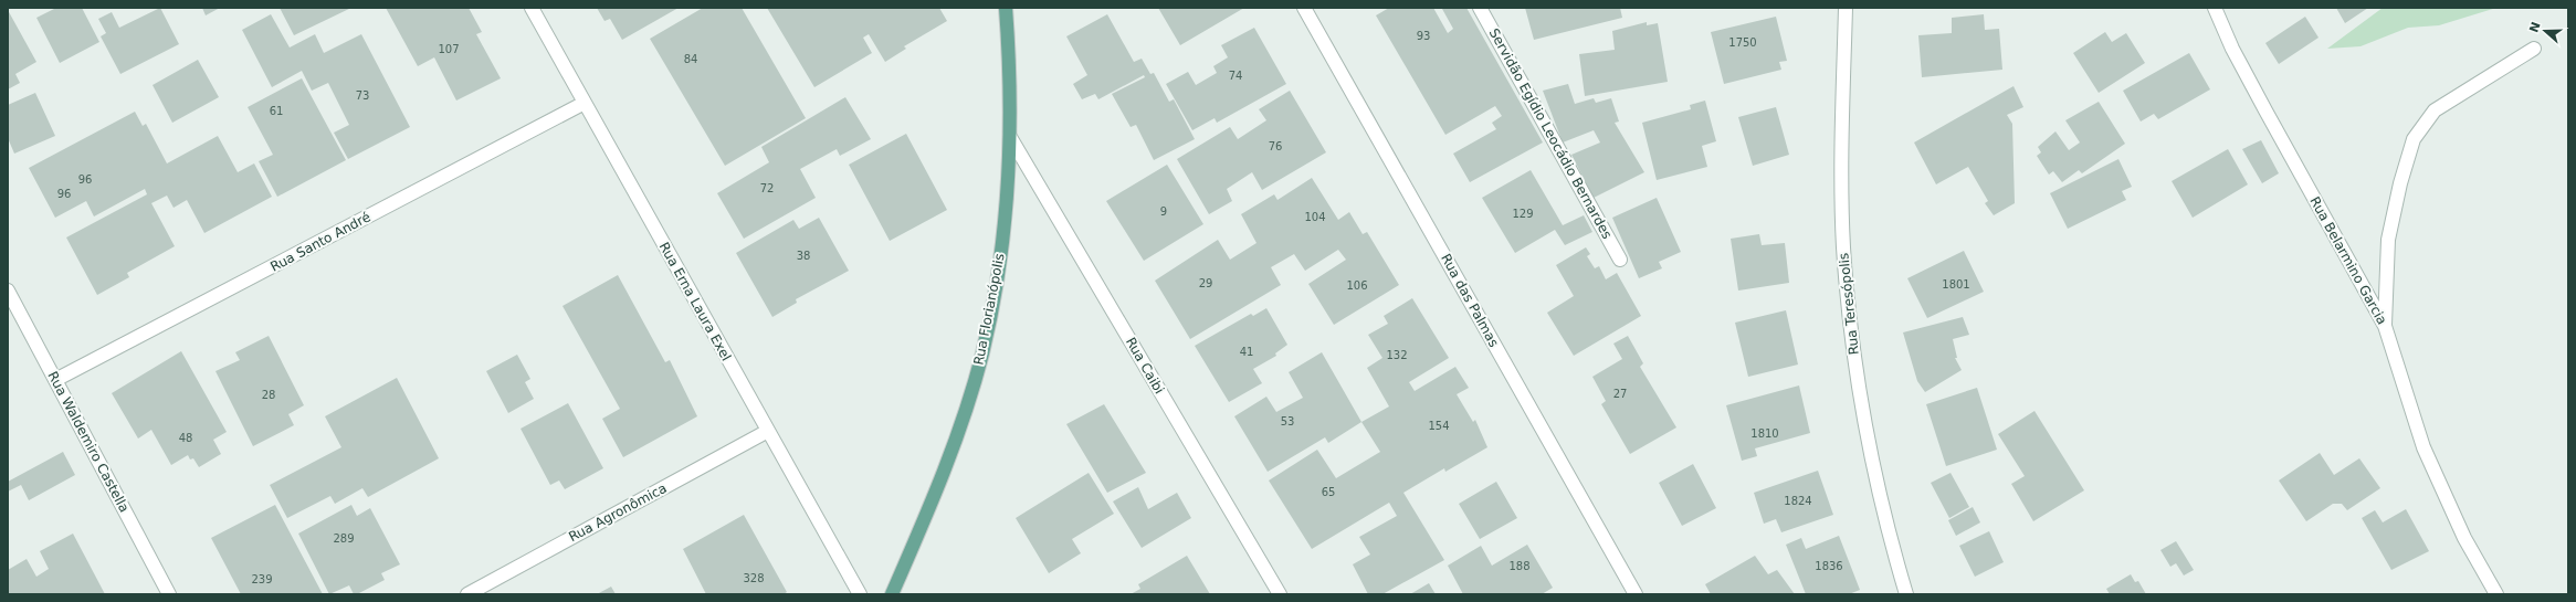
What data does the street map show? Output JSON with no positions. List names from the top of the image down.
{
  "streets": {
    "main road": ["Rua Florianópolis"],
    "street": [
      "Servidão Egídio Leocádio Bernardes",
      "Rua Santo André",
      "Rua Belarmino Garcia",
      "Rua das Palmas",
      "Rua Erna Laura Exel",
      "Rua Teresópolis",
      "Rua Caibi",
      "Rua Waldemiro Castella",
      "Rua Agronômica"
    ]
  },
  "crossings": [
    ["Rua Santo André", "Rua Erna Laura Exel"],
    ["Rua Santo André", "Rua Waldemiro Castella"],
    ["Rua Erna Laura Exel", "Rua Agronômica"],
    ["Rua Florianópolis", "Rua Caibi"]
  ],
  "house_numbers": [
    "93",
    "1750",
    "107",
    "84",
    "74",
    "73",
    "61",
    "76",
    "96",
    "72",
    "96",
    "9",
    "129",
    "104",
    "38",
    "29",
    "1801",
    "106",
    "41",
    "132",
    "27",
    "28",
    "53",
    "154",
    "1810",
    "48",
    "65",
    "1824",
    "289",
    "188",
    "1836",
    "328",
    "239"
  ],
  "north": "left"
}
